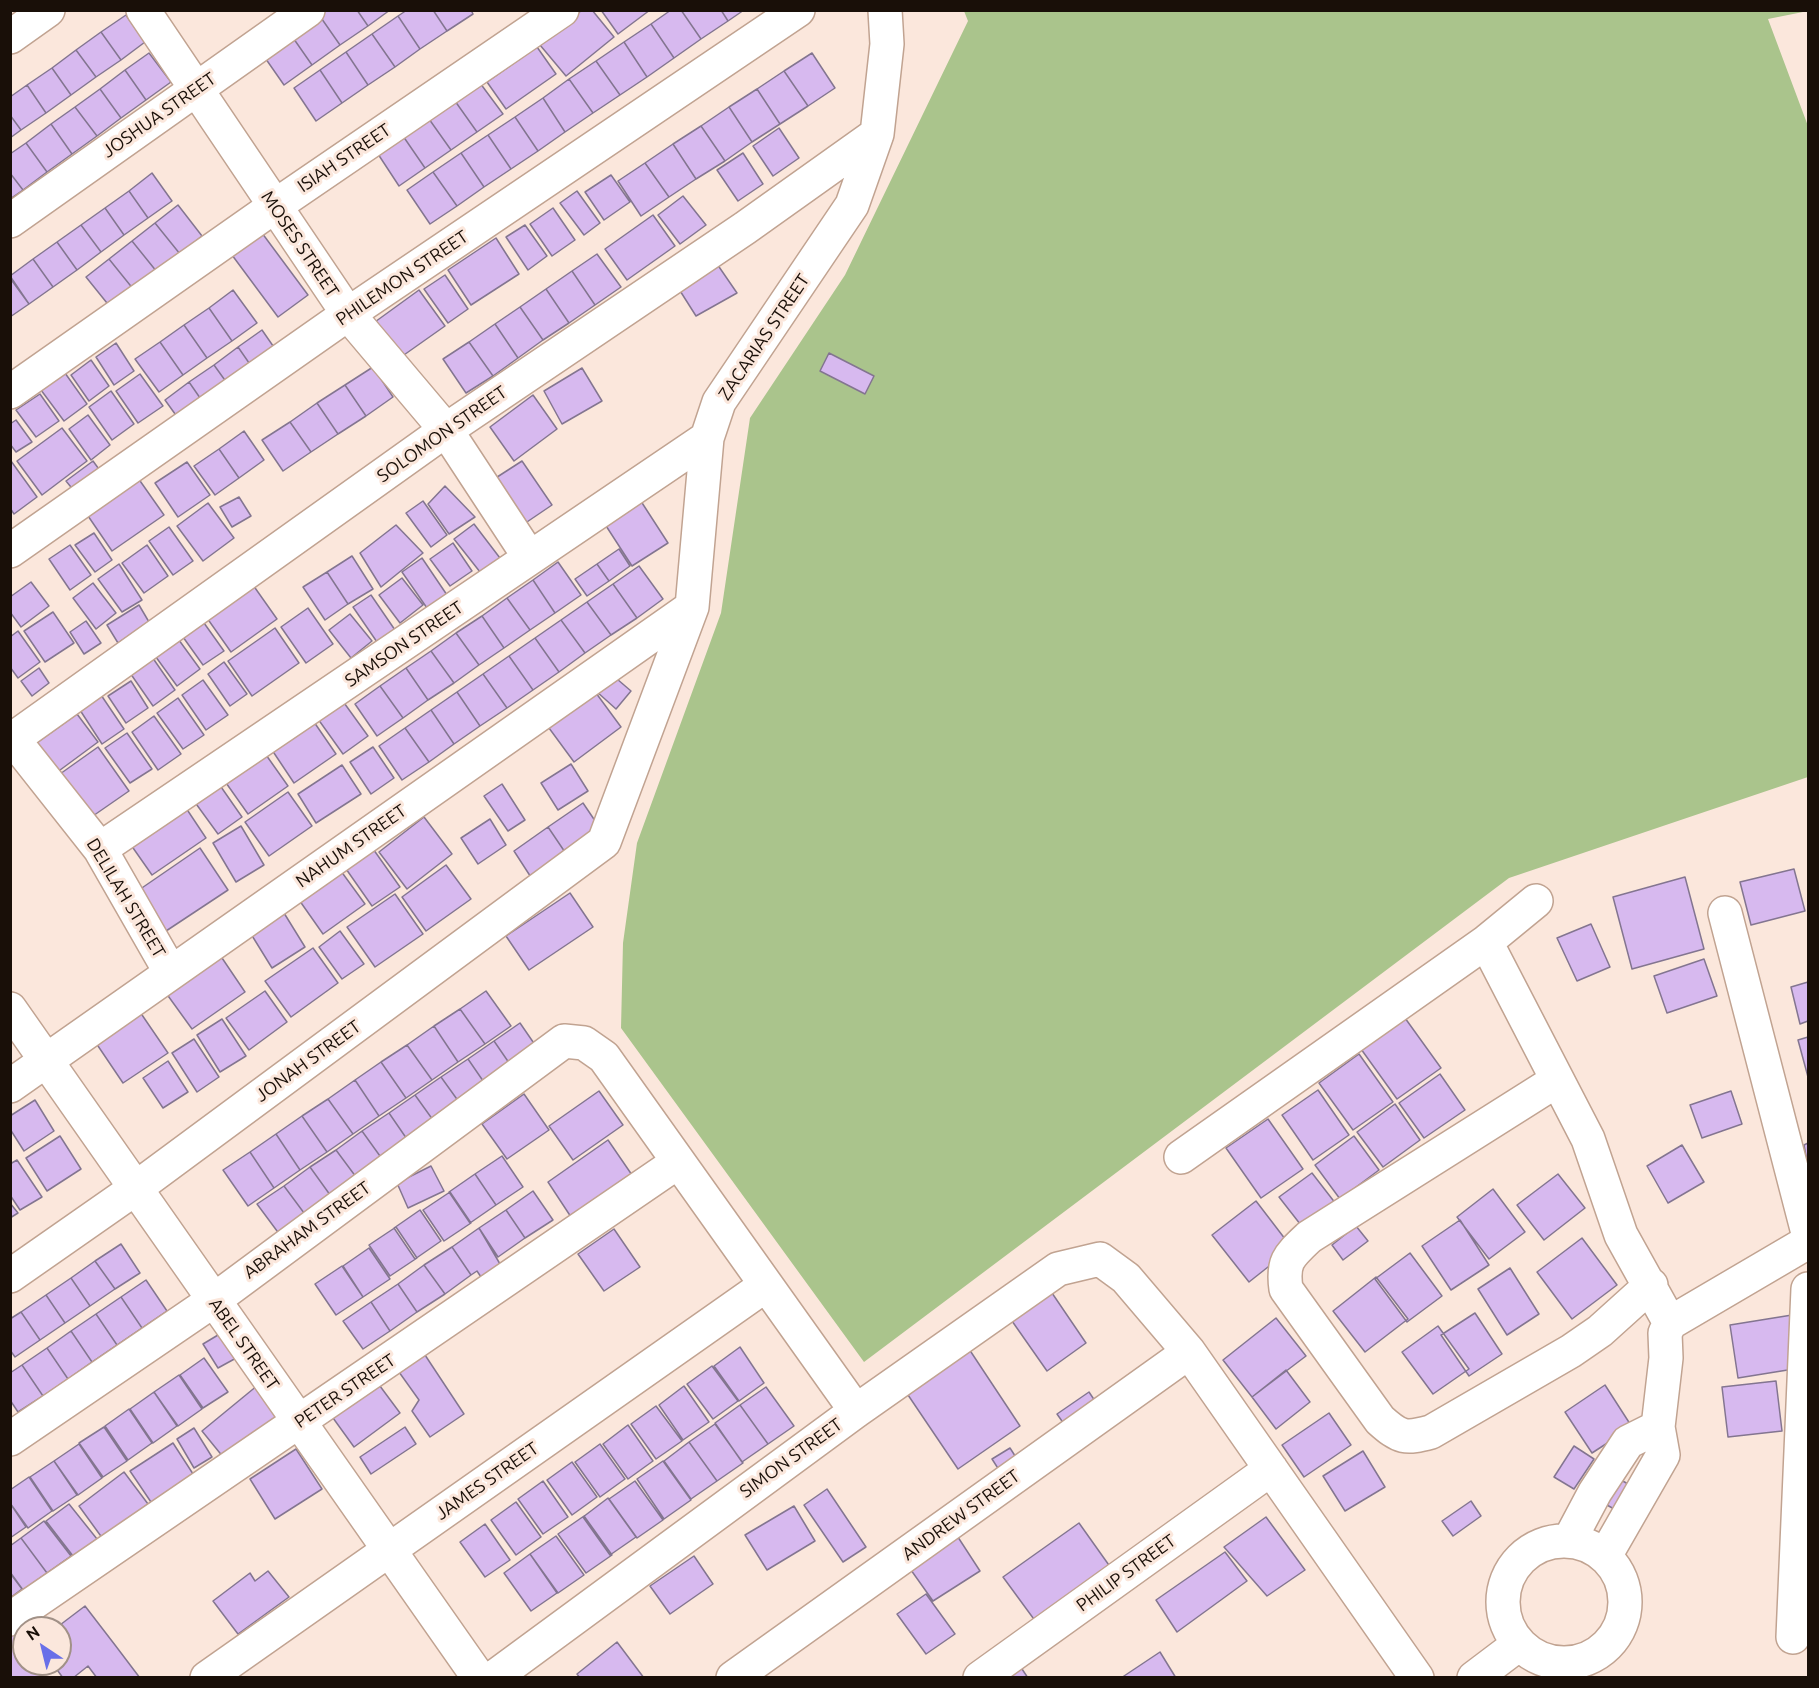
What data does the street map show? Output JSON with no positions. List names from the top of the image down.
{
  "streets": {
    "street": [
      "JOSHUA STREET",
      "ISIAH STREET",
      "MOSES STREET",
      "PHILEMON STREET",
      "ZACARIAS STREET",
      "SOLOMON STREET",
      "SAMSON STREET",
      "NAHUM STREET",
      "DELILAH STREET",
      "JONAH STREET",
      "ABRAHAM STREET",
      "ABEL STREET",
      "PETER STREET",
      "SIMON STREET",
      "JAMES STREET",
      "ANDREW STREET",
      "PHILIP STREET"
    ]
  },
  "crossings": [
    ["JOSHUA STREET", "MOSES STREET"],
    ["ISIAH STREET", "MOSES STREET"],
    ["MOSES STREET", "PHILEMON STREET"],
    ["MOSES STREET", "SOLOMON STREET"],
    ["MOSES STREET", "SAMSON STREET"],
    ["ZACARIAS STREET", "SOLOMON STREET"],
    ["ZACARIAS STREET", "SAMSON STREET"],
    ["ZACARIAS STREET", "NAHUM STREET"],
    ["ZACARIAS STREET", "JONAH STREET"],
    ["SOLOMON STREET", "DELILAH STREET"],
    ["SAMSON STREET", "DELILAH STREET"],
    ["NAHUM STREET", "DELILAH STREET"],
    ["NAHUM STREET", "ABEL STREET"],
    ["JONAH STREET", "ABEL STREET"],
    ["ABRAHAM STREET", "ABEL STREET"],
    ["ABRAHAM STREET", "PETER STREET"],
    ["ABEL STREET", "PETER STREET"],
    ["ABEL STREET", "JAMES STREET"],
    ["SIMON STREET", "ANDREW STREET"]
  ],
  "north": "top left"
}
